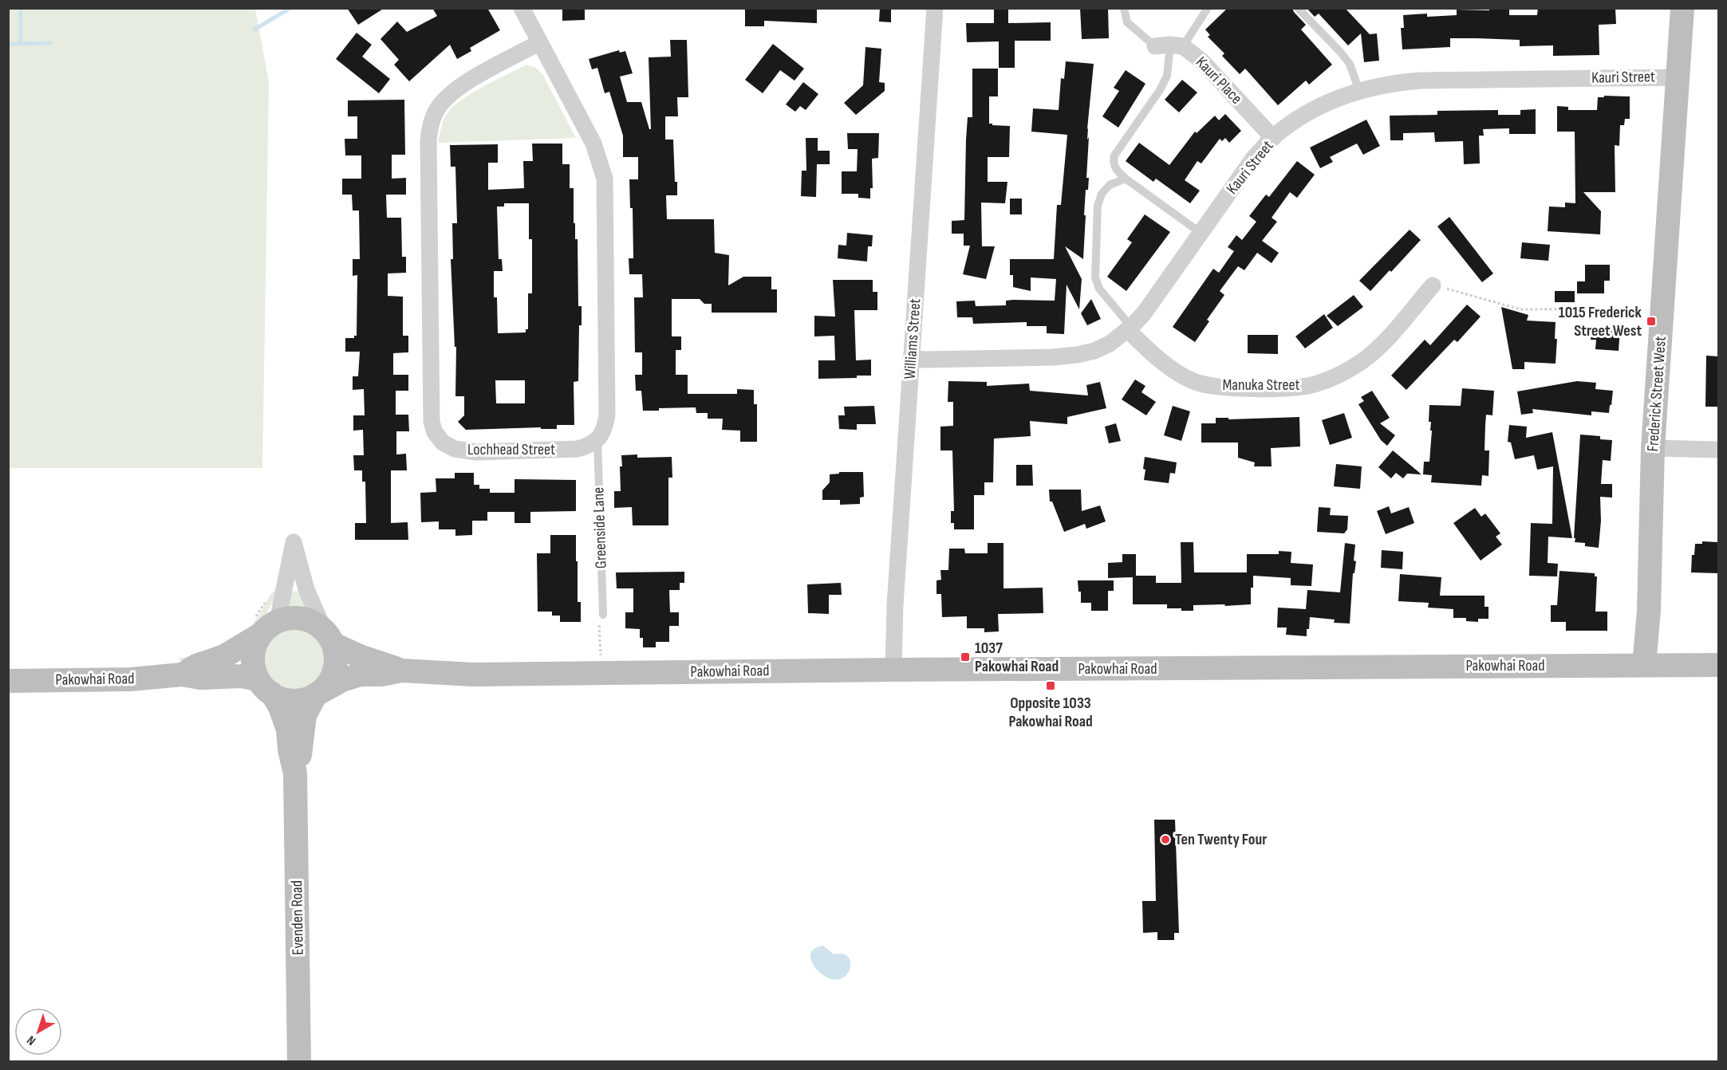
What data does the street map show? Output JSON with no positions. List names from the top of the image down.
{
  "streets": {
    "main road": ["Frederick Street West", "Pakowhai Road", "Evenden Road"],
    "street": [
      "Kauri Street",
      "Kauri Place",
      "Williams Street",
      "Manuka Street",
      "Lochhead Street"
    ],
    "lane": ["Greenside Lane"]
  },
  "crossings": [
    ["Kauri Street", "Kauri Place"],
    ["Kauri Street", "Williams Street"],
    ["Kauri Street", "Manuka Street"],
    ["Kauri Street", "Frederick Street West"],
    ["Williams Street", "Pakowhai Road"],
    ["Frederick Street West", "Pakowhai Road"],
    ["Lochhead Street", "Greenside Lane"],
    ["Pakowhai Road", "Evenden Road"]
  ],
  "places": {
    "transit": ["1015 Frederick Street West", "1037 Pakowhai Road", "Opposite 1033 Pakowhai Road"],
    "other": ["Ten Twenty Four"]
  },
  "north": "bottom left"
}
